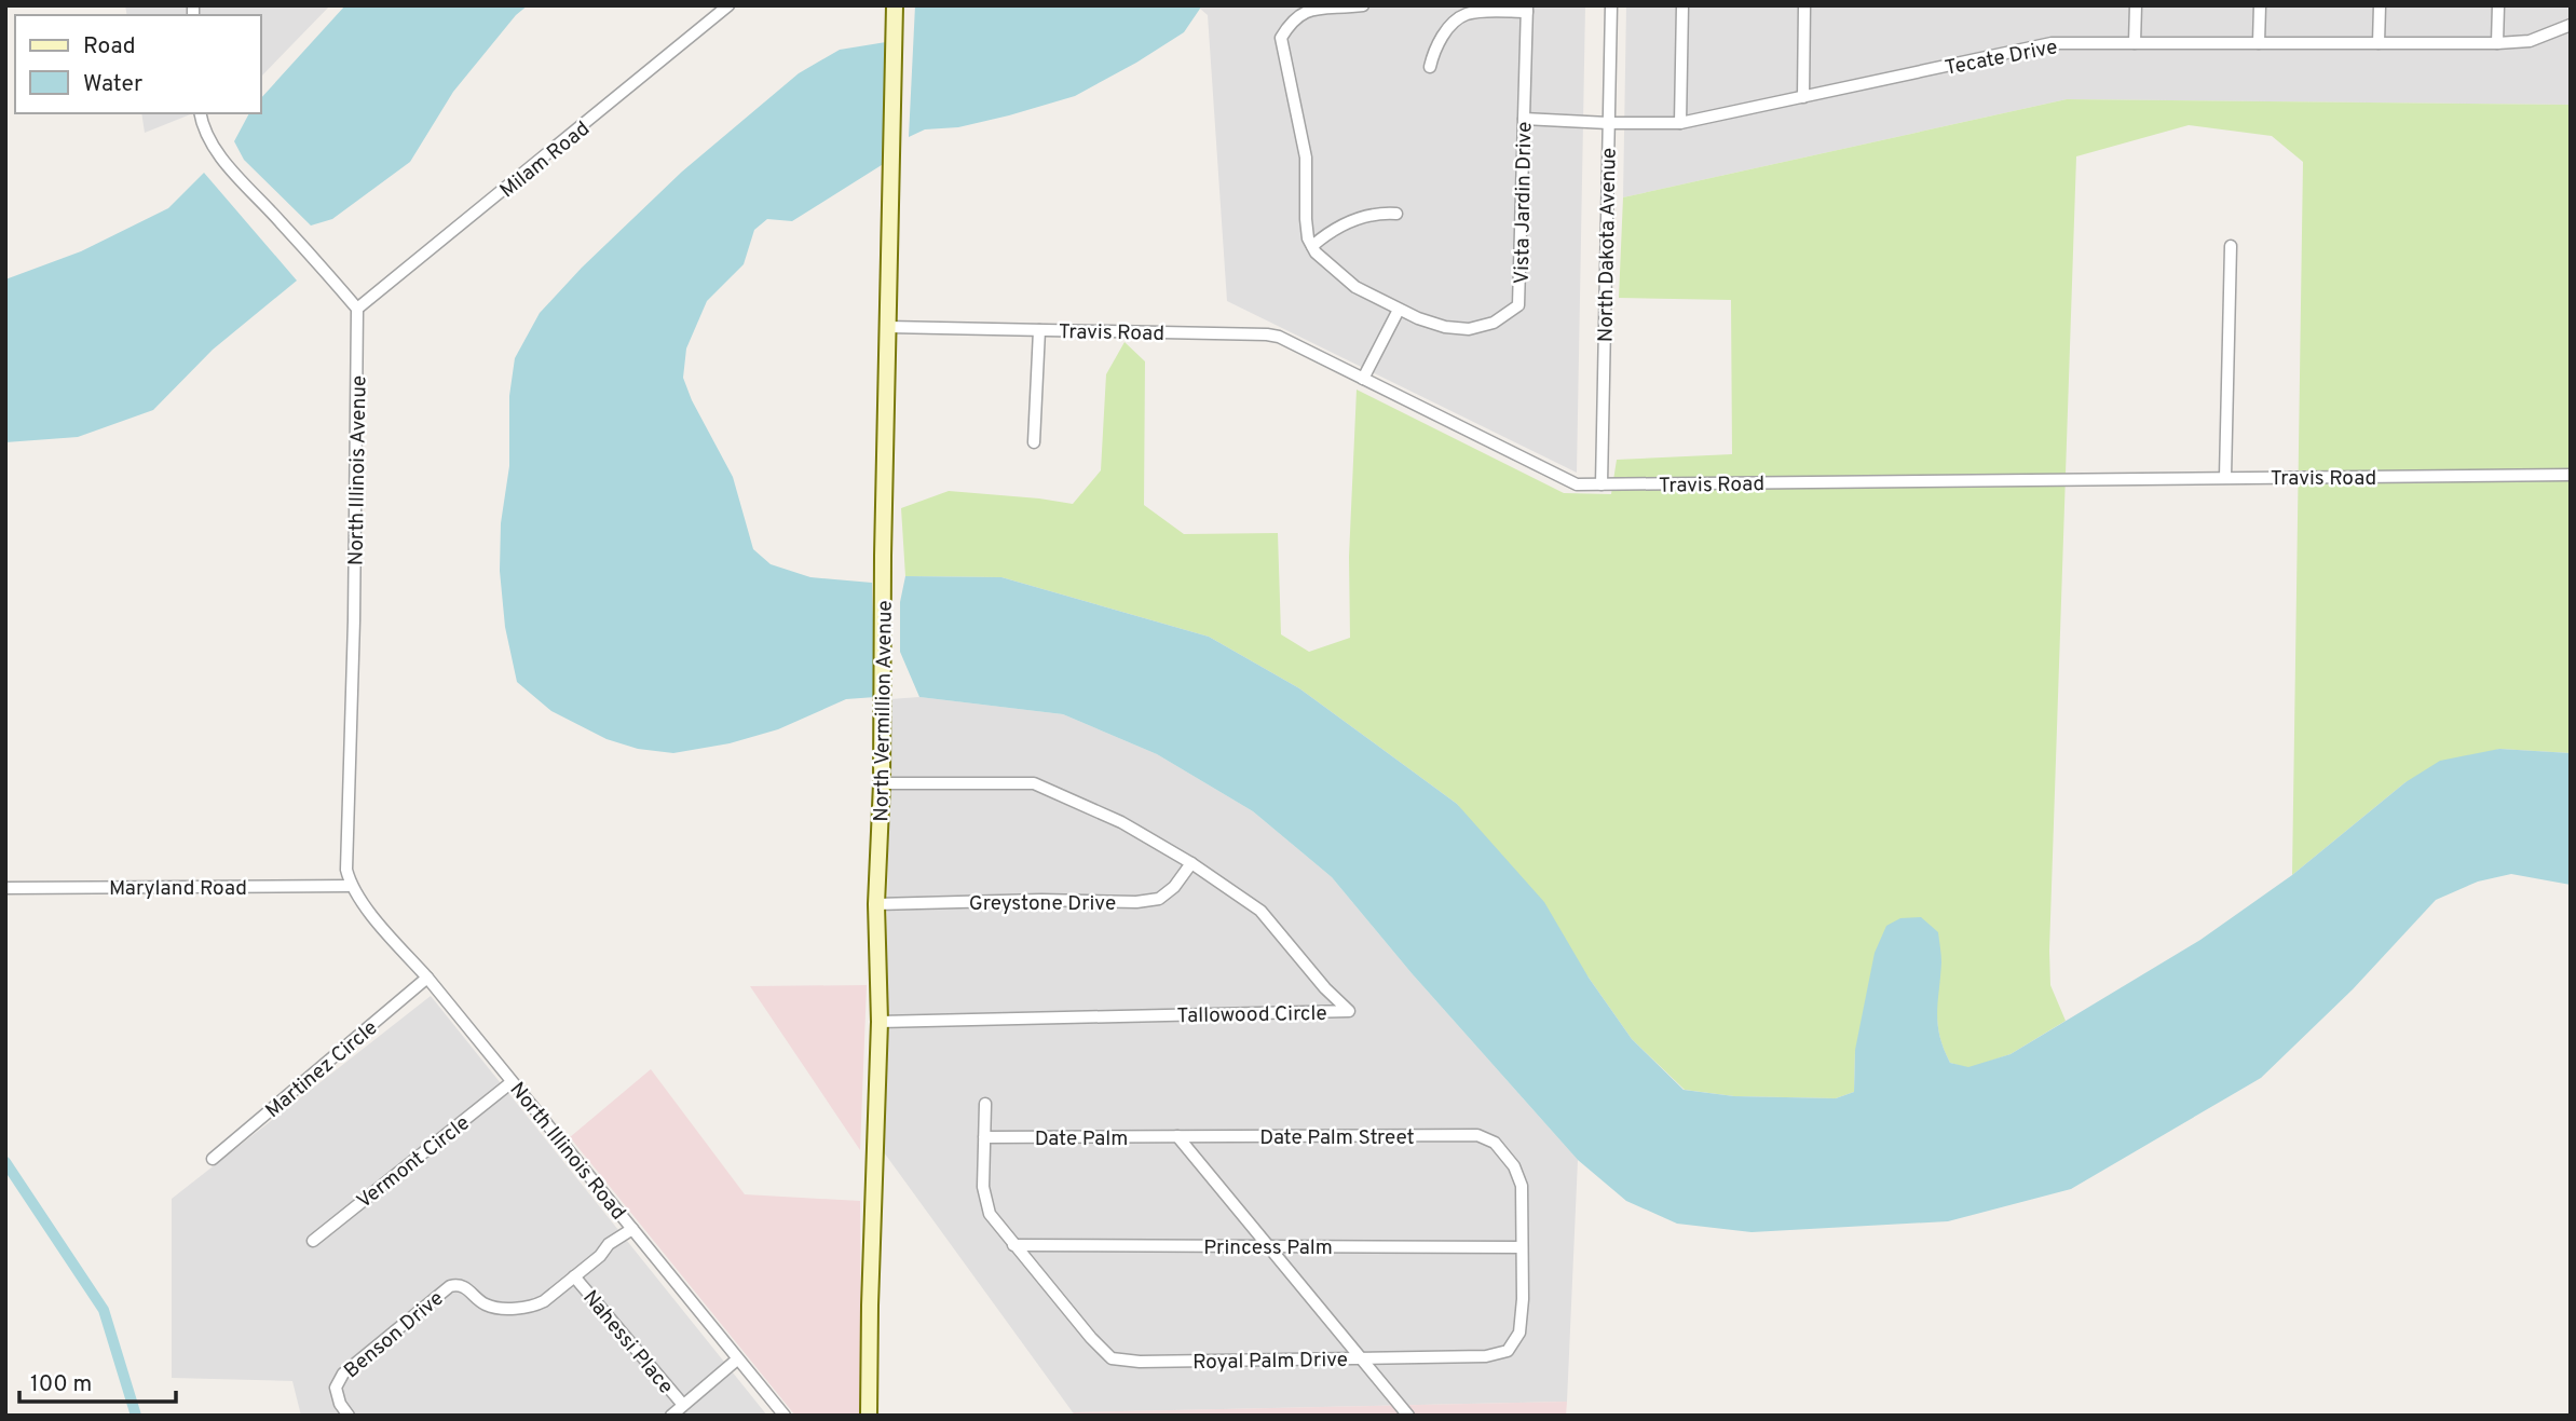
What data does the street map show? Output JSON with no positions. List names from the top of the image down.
{
  "streets": {
    "street": [
      "Tecate Drive",
      "Milam Road",
      "Vista Jardin Drive",
      "North Dakota Avenue",
      "Travis Road",
      "North Illinois Avenue",
      "North Vermillion Avenue",
      "Maryland Road",
      "Greystone Drive",
      "Tallowood Circle",
      "Martinez Circle",
      "Date Palm Street",
      "Date Palm",
      "North Illinois Road",
      "Vermont Circle",
      "Princess Palm",
      "Benson Drive",
      "Nahessi Place",
      "Royal Palm Drive"
    ]
  },
  "crossings": [
    ["Tecate Drive", "Vista Jardin Drive"],
    ["Tecate Drive", "North Dakota Avenue"],
    ["Milam Road", "North Illinois Avenue"],
    ["North Dakota Avenue", "Travis Road"],
    ["Travis Road", "North Vermillion Avenue"],
    ["North Illinois Avenue", "Maryland Road"],
    ["North Illinois Avenue", "North Illinois Road"],
    ["North Vermillion Avenue", "Greystone Drive"],
    ["North Vermillion Avenue", "Tallowood Circle"],
    ["Maryland Road", "North Illinois Road"],
    ["Greystone Drive", "Tallowood Circle"],
    ["Martinez Circle", "North Illinois Road"],
    ["Date Palm Street", "Date Palm"],
    ["Date Palm Street", "Royal Palm Drive"],
    ["Date Palm", "Royal Palm Drive"],
    ["North Illinois Road", "Vermont Circle"],
    ["North Illinois Road", "Benson Drive"],
    ["Princess Palm", "Royal Palm Drive"],
    ["Benson Drive", "Nahessi Place"]
  ],
  "legend": ["Road", "Water"],
  "scale_bar": "100 m"
}
